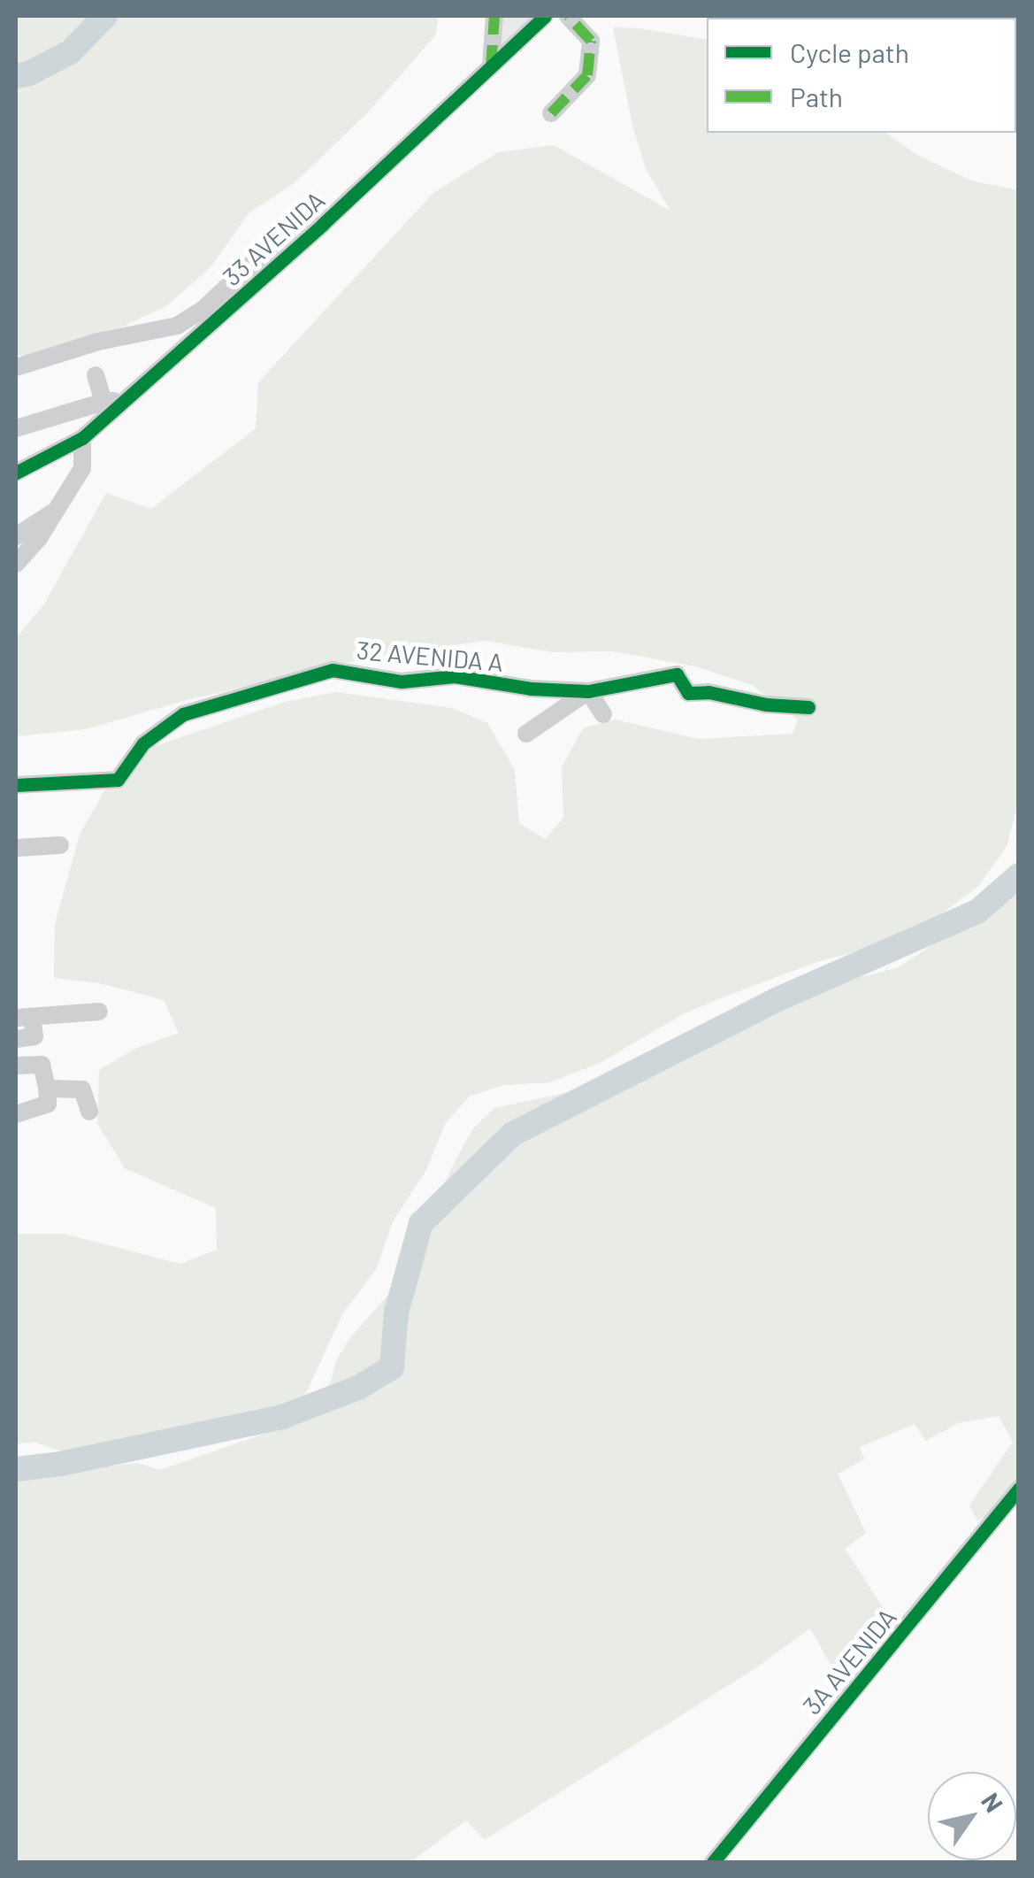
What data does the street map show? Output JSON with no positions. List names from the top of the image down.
{
  "streets": {
    "street": ["33 AVENIDA", "32 AVENIDA A", "3A AVENIDA"]
  },
  "legend": ["Cycle path", "Path"],
  "north": "top right"
}
